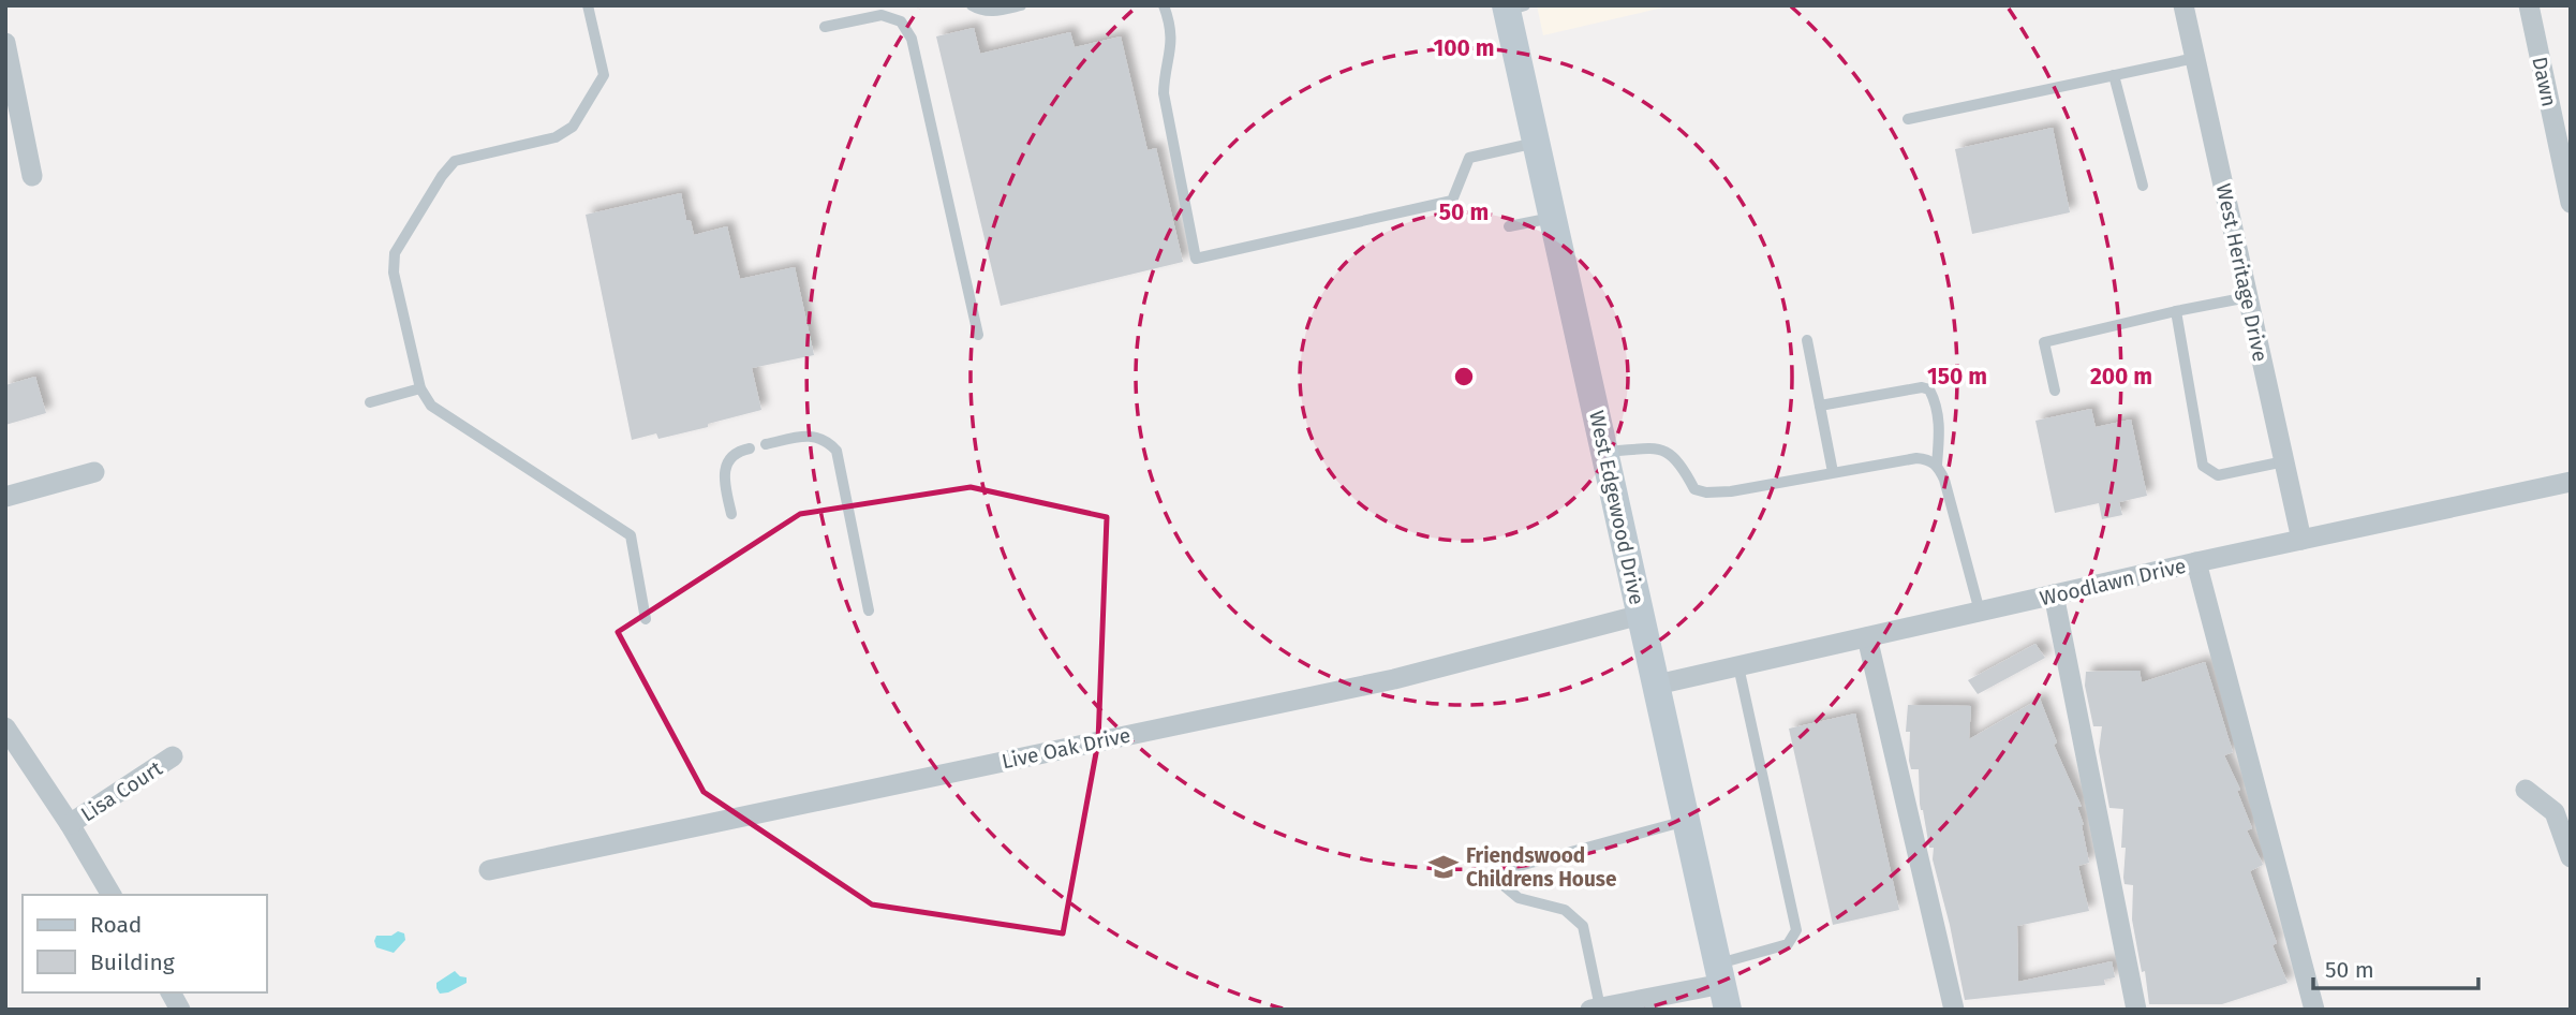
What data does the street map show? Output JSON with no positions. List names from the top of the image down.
{
  "streets": {
    "main road": ["West Edgewood Drive"],
    "street": [
      "Dawn",
      "West Heritage Drive",
      "Woodlawn Drive",
      "Live Oak Drive",
      "Lisa Court"
    ]
  },
  "crossings": [
    ["West Heritage Drive", "Woodlawn Drive"],
    ["West Edgewood Drive", "Woodlawn Drive"],
    ["West Edgewood Drive", "Live Oak Drive"]
  ],
  "places": {
    "school or university": ["Friendswood Childrens House"]
  },
  "legend": ["Road", "Building"],
  "scale_bar": "50 m",
  "rings": [
    "100 m",
    "50 m",
    "150 m",
    "200 m"
  ]
}
